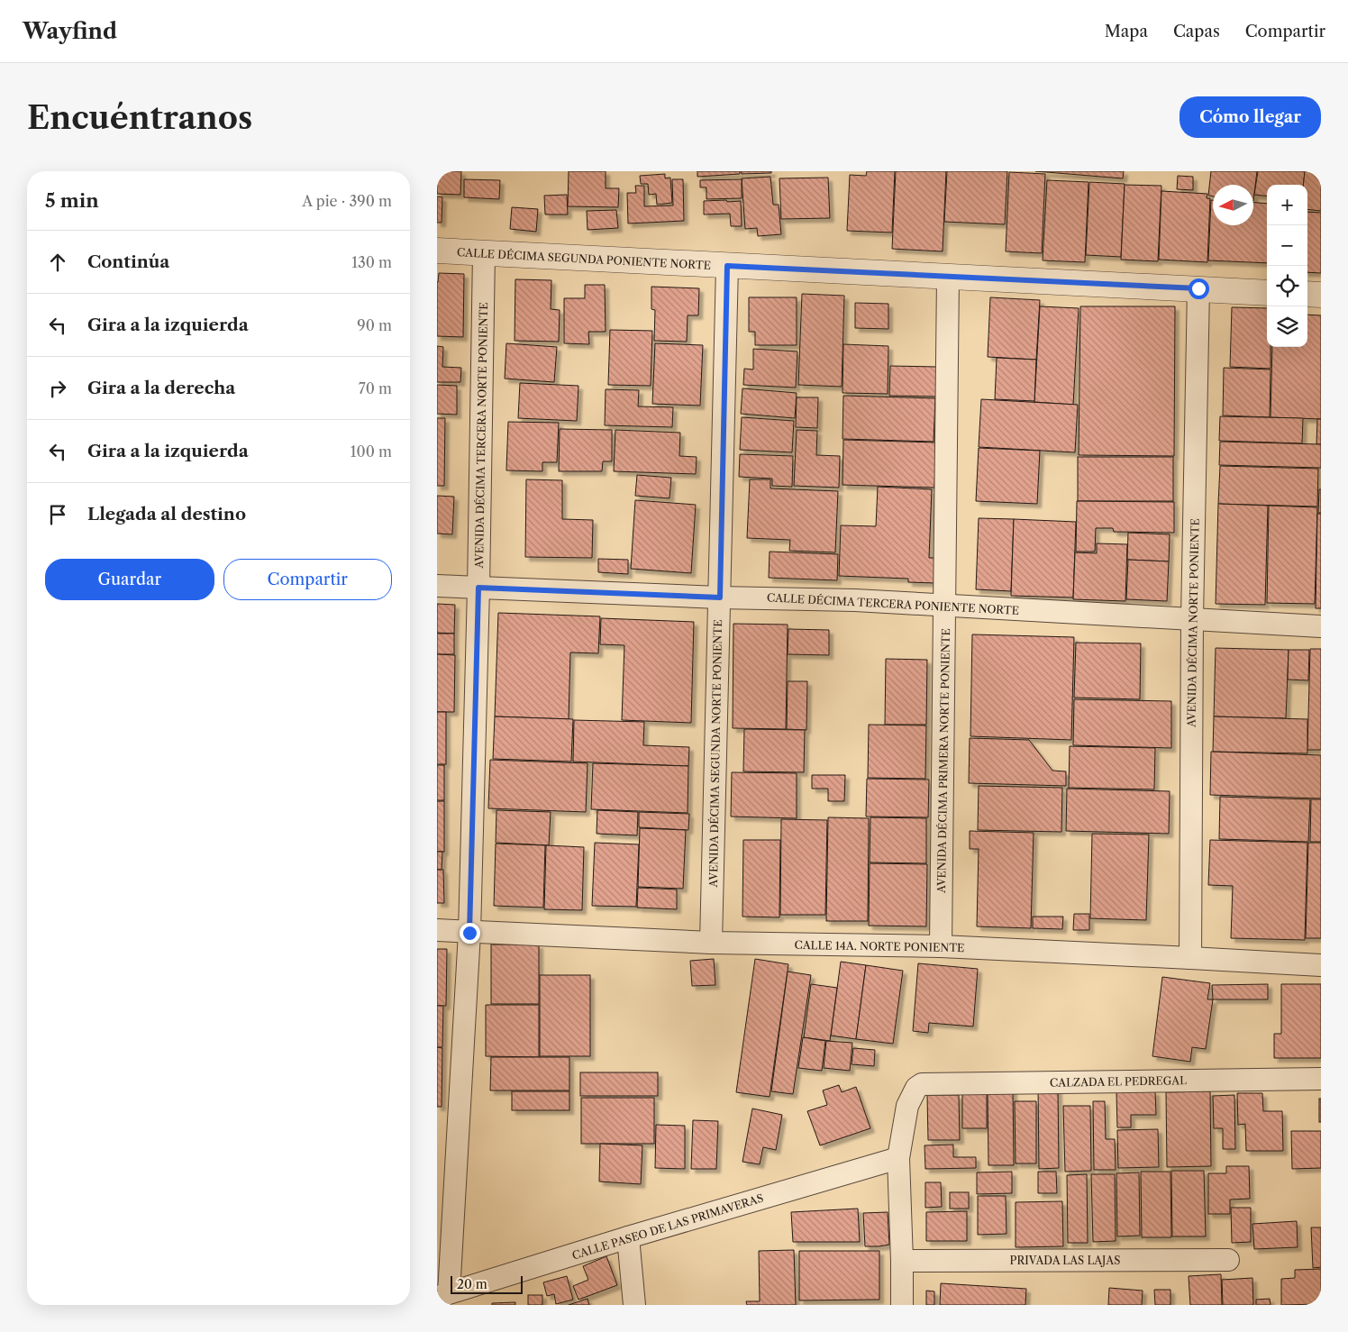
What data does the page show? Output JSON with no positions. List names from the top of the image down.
{
  "streets": {
    "street": [
      "CALLE DÉCIMA SEGUNDA PONIENTE NORTE",
      "AVENIDA DÉCIMA TERCERA NORTE PONIENTE",
      "CALLE DÉCIMA TERCERA PONIENTE NORTE",
      "AVENIDA DÉCIMA NORTE PONIENTE",
      "AVENIDA DÉCIMA SEGUNDA NORTE PONIENTE",
      "AVENIDA DÉCIMA PRIMERA NORTE PONIENTE",
      "CALLE 14A. NORTE PONIENTE",
      "CALZADA EL PEDREGAL",
      "CALLE PASEO DE LAS PRIMAVERAS",
      "PRIVADA LAS LAJAS"
    ]
  },
  "crossings": [
    ["CALLE DÉCIMA SEGUNDA PONIENTE NORTE", "AVENIDA DÉCIMA TERCERA NORTE PONIENTE"],
    ["CALLE DÉCIMA SEGUNDA PONIENTE NORTE", "AVENIDA DÉCIMA NORTE PONIENTE"],
    ["CALLE DÉCIMA SEGUNDA PONIENTE NORTE", "AVENIDA DÉCIMA SEGUNDA NORTE PONIENTE"],
    ["CALLE DÉCIMA SEGUNDA PONIENTE NORTE", "AVENIDA DÉCIMA PRIMERA NORTE PONIENTE"],
    ["AVENIDA DÉCIMA TERCERA NORTE PONIENTE", "CALLE DÉCIMA TERCERA PONIENTE NORTE"],
    ["AVENIDA DÉCIMA TERCERA NORTE PONIENTE", "CALLE 14A. NORTE PONIENTE"],
    ["AVENIDA DÉCIMA TERCERA NORTE PONIENTE", "CALLE PASEO DE LAS PRIMAVERAS"],
    ["CALLE DÉCIMA TERCERA PONIENTE NORTE", "AVENIDA DÉCIMA NORTE PONIENTE"],
    ["CALLE DÉCIMA TERCERA PONIENTE NORTE", "AVENIDA DÉCIMA SEGUNDA NORTE PONIENTE"],
    ["CALLE DÉCIMA TERCERA PONIENTE NORTE", "AVENIDA DÉCIMA PRIMERA NORTE PONIENTE"],
    ["AVENIDA DÉCIMA NORTE PONIENTE", "CALLE 14A. NORTE PONIENTE"],
    ["AVENIDA DÉCIMA SEGUNDA NORTE PONIENTE", "CALLE 14A. NORTE PONIENTE"],
    ["AVENIDA DÉCIMA PRIMERA NORTE PONIENTE", "CALLE 14A. NORTE PONIENTE"],
    ["CALZADA EL PEDREGAL", "CALLE PASEO DE LAS PRIMAVERAS"]
  ],
  "scale_bar": "20 m",
  "north": "left",
  "page": {
    "header": "Wayfind",
    "nav": ["Mapa", "Capas", "Compartir"],
    "buttons": [
      "Cómo llegar",
      ["Guardar", "Compartir"]
    ],
    "title": "Encuéntranos",
    "heading": ["5 min", "A pie · 390 m"],
    "map_buttons": ["+", "−"],
    "list": [
      ["Continúa", "130 m"],
      ["Gira a la izquierda", "90 m"],
      ["Gira a la derecha", "70 m"],
      ["Gira a la izquierda", "100 m"],
      "Llegada al destino"
    ],
    "scale": "20 m"
  }
}
